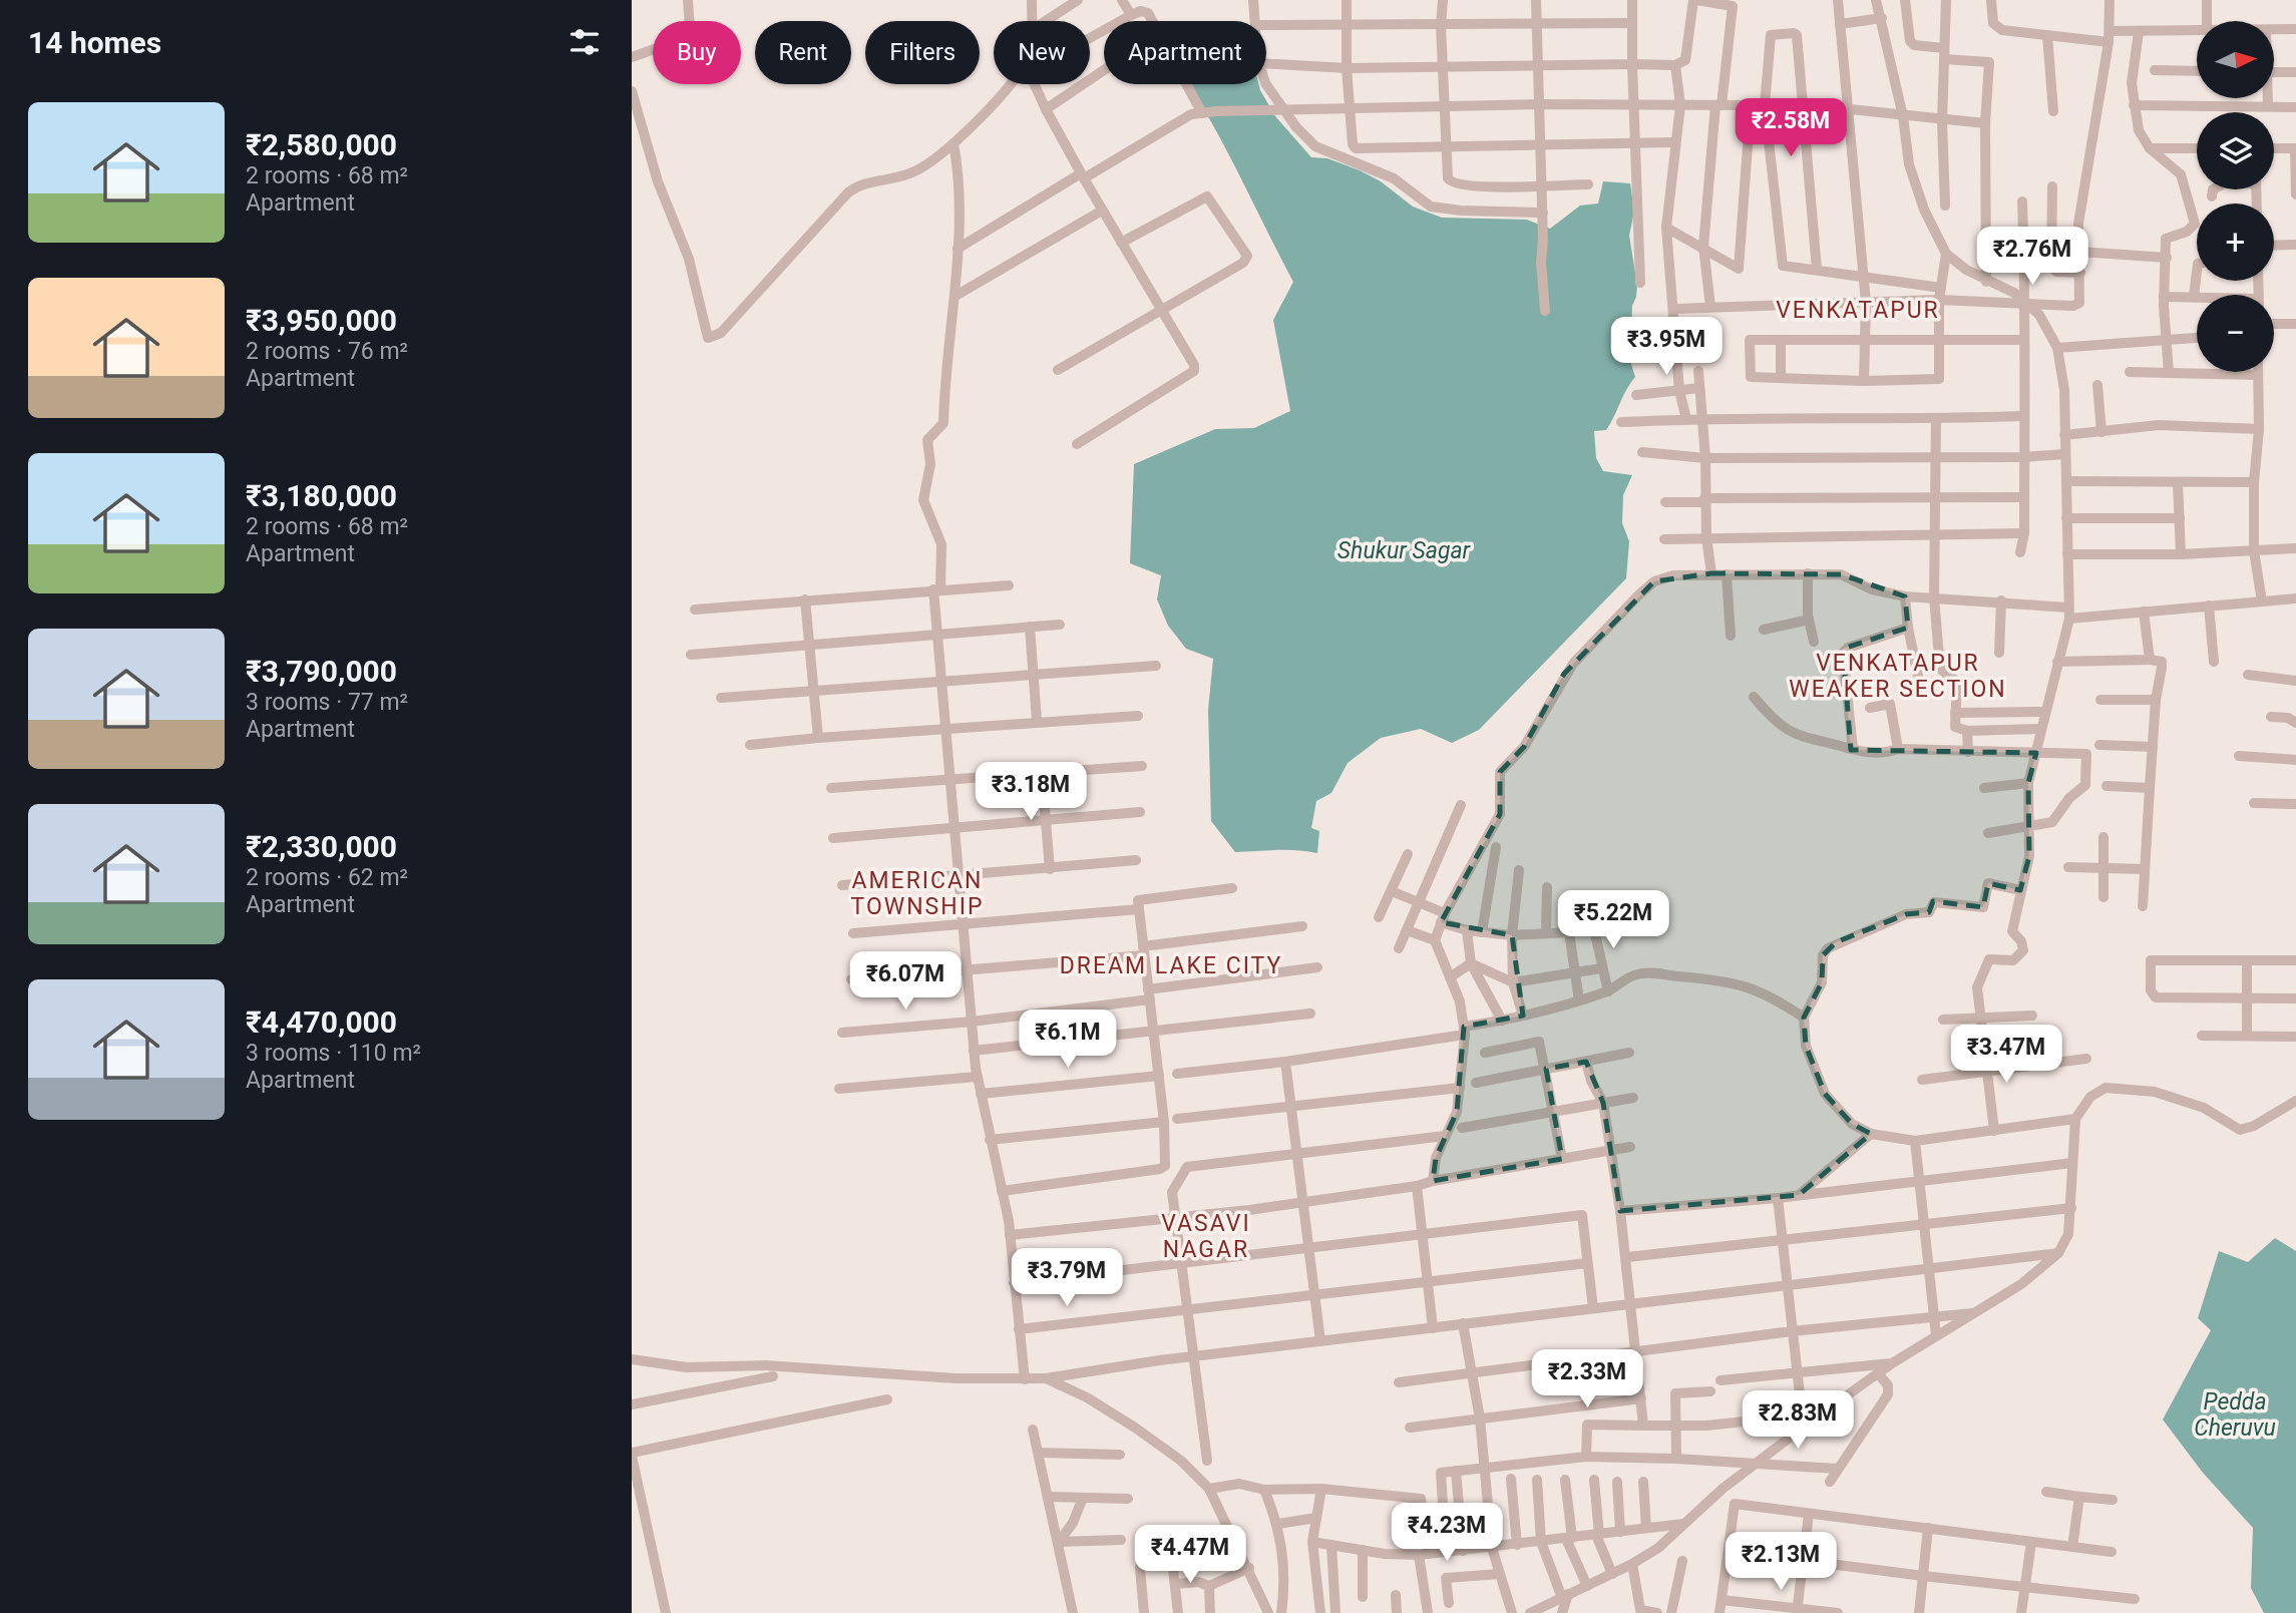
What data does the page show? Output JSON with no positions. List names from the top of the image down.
{
  "districts": [
    "VENKATAPUR",
    "VENKATAPUR WEAKER SECTION",
    "AMERICAN TOWNSHIP",
    "DREAM LAKE CITY",
    "VASAVI NAGAR"
  ],
  "water": ["Shukur Sagar", "Pedda Cheruvu"],
  "north": "right",
  "page": {
    "heading": "14 homes",
    "map_buttons": ["+", "−"],
    "chip": [
      "Buy",
      "Rent",
      "Filters",
      "New",
      "Apartment"
    ],
    "list": [
      {
        "name": "₹2,580,000",
        "note": "2 rooms · 68 m² · Apartment"
      },
      {
        "name": "₹3,950,000",
        "note": "2 rooms · 76 m² · Apartment"
      },
      {
        "name": "₹3,180,000",
        "note": "2 rooms · 68 m² · Apartment"
      },
      {
        "name": "₹3,790,000",
        "note": "3 rooms · 77 m² · Apartment"
      },
      {
        "name": "₹2,330,000",
        "note": "2 rooms · 62 m² · Apartment"
      },
      {
        "name": "₹4,470,000",
        "note": "3 rooms · 110 m² · Apartment"
      }
    ],
    "price": [
      "₹2.58M",
      "₹2.76M",
      "₹3.95M",
      "₹3.18M",
      "₹5.22M",
      "₹6.07M",
      "₹6.1M",
      "₹3.47M",
      "₹3.79M",
      "₹2.33M",
      "₹2.83M",
      "₹4.23M",
      "₹4.47M",
      "₹2.13M"
    ]
  }
}
